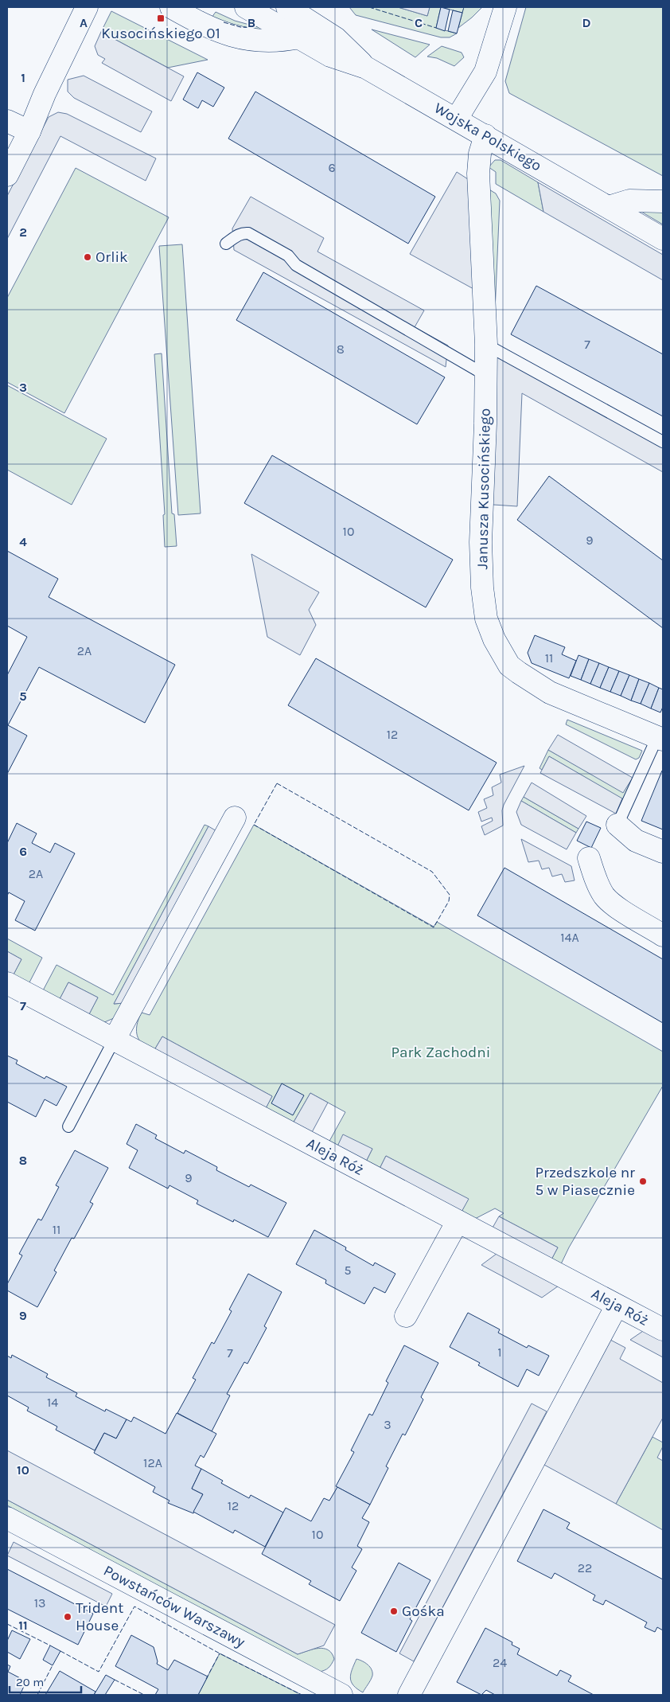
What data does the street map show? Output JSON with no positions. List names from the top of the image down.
{
  "streets": {
    "street": [
      "Wojska Polskiego",
      "Janusza Kusocińskiego",
      "Aleja Róż",
      "Powstańców Warszawy"
    ]
  },
  "crossings": [
    ["Wojska Polskiego", "Janusza Kusocińskiego"]
  ],
  "parks": ["Park Zachodni"],
  "places": {
    "transit": ["Kusocińskiego 01"],
    "other": [
      "Orlik",
      "Przedszkole nr 5 w Piasecznie",
      "Gośka",
      "Trident House"
    ]
  },
  "house_numbers": [
    "6",
    "7",
    "8",
    "10",
    "9",
    "2A",
    "11",
    "12",
    "2A",
    "14A",
    "9",
    "11",
    "5",
    "1",
    "7",
    "14",
    "3",
    "12A",
    "12",
    "10",
    "22",
    "13",
    "24"
  ],
  "scale_bar": "20 m",
  "grid": {
    "columns": [
      "A",
      "B",
      "C",
      "D"
    ],
    "rows": [
      "1",
      "2",
      "3",
      "4",
      "5",
      "6",
      "7",
      "8",
      "9",
      "10",
      "11"
    ]
  }
}
